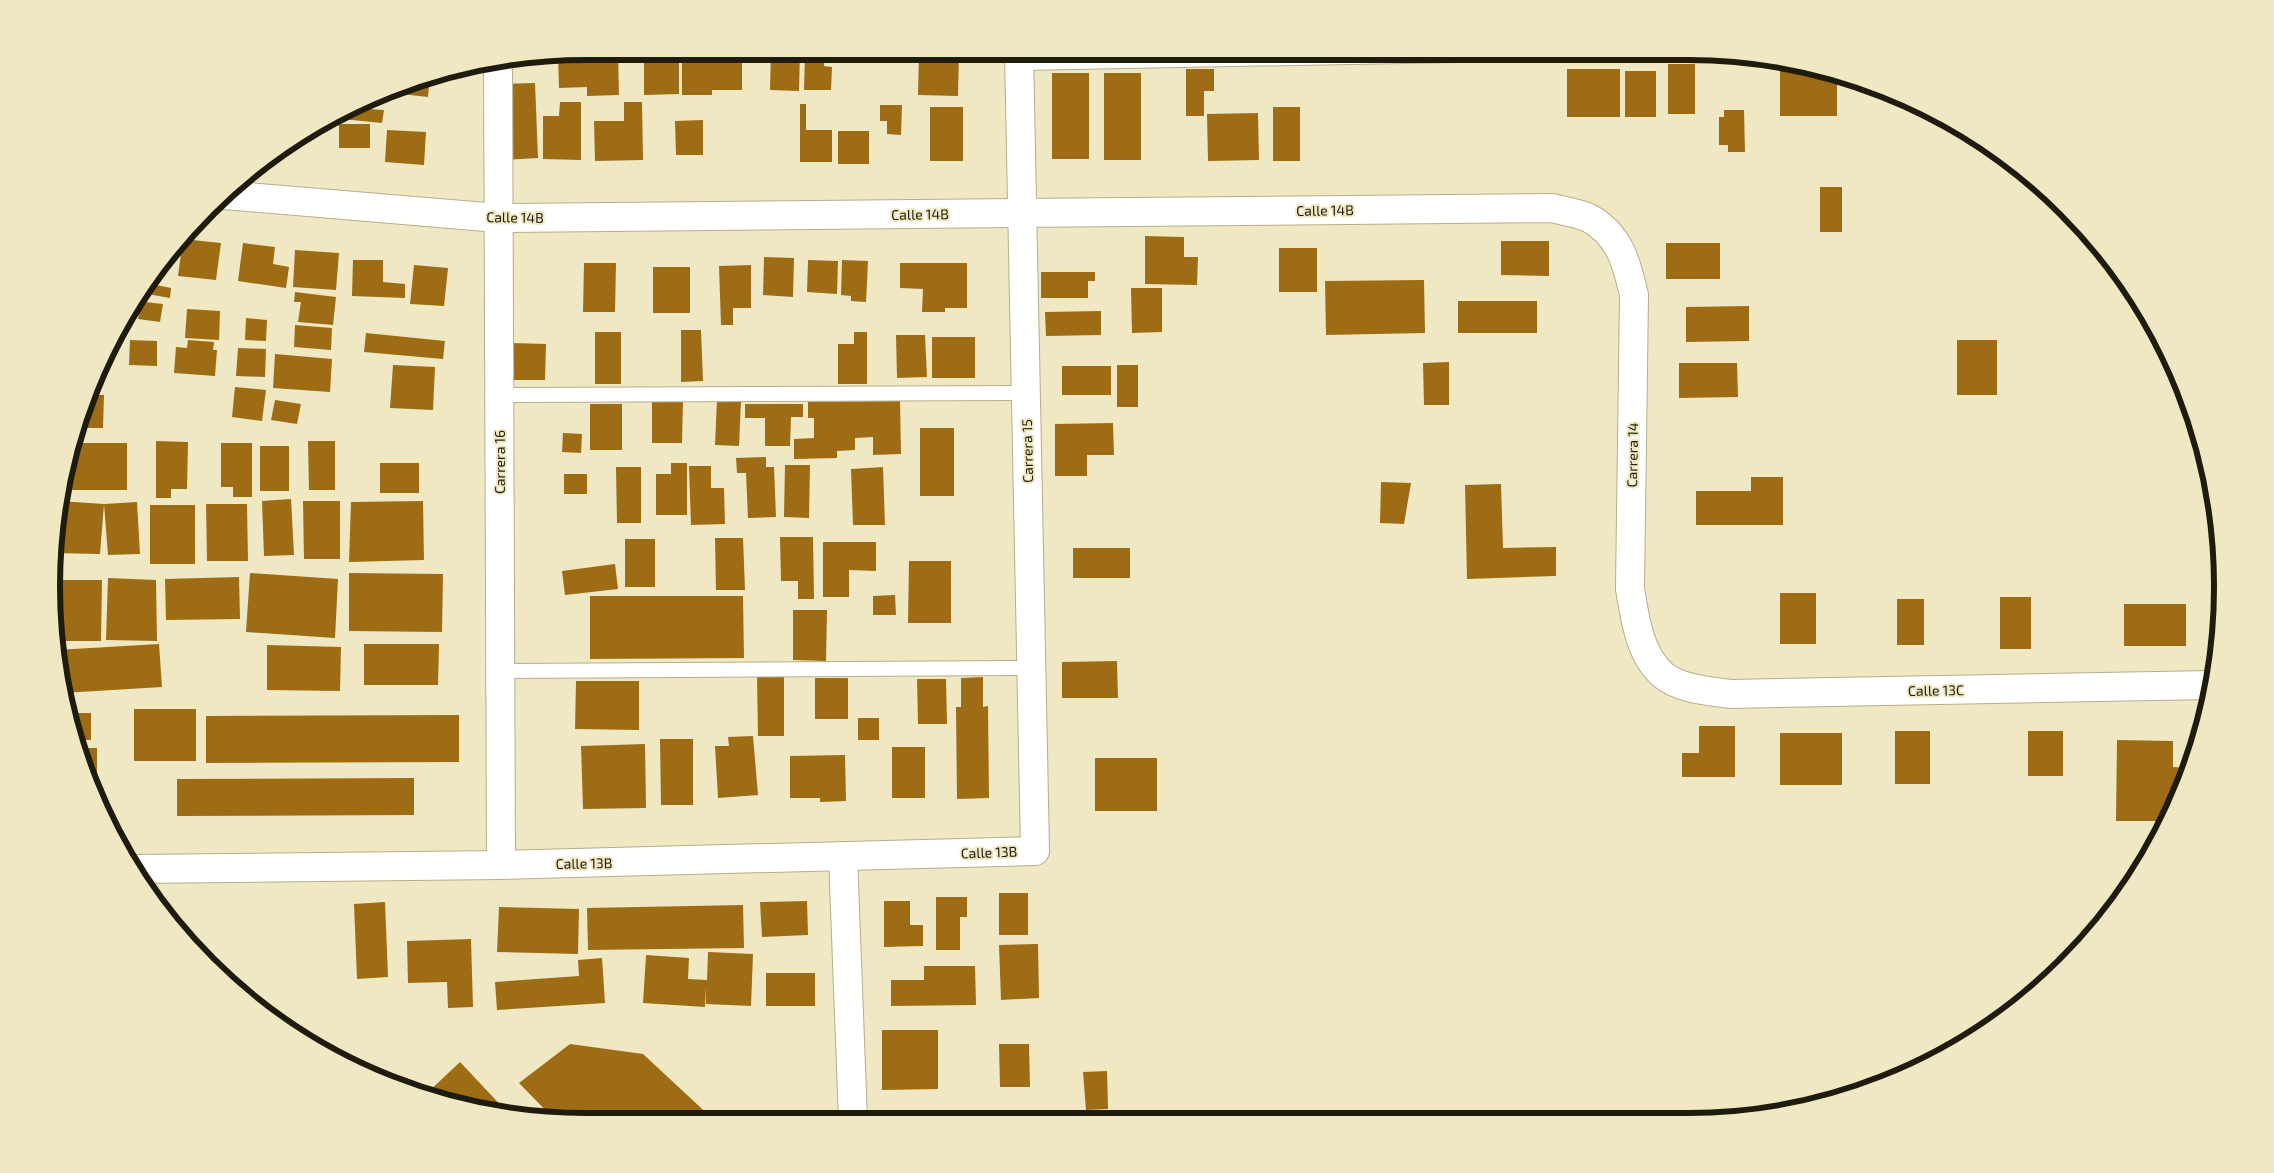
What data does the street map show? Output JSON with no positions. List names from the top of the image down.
{
  "streets": {
    "street": [
      "Calle 14B",
      "Carrera 15",
      "Carrera 14",
      "Carrera 16",
      "Calle 13C",
      "Calle 13B"
    ]
  },
  "crossings": [
    ["Calle 14B", "Carrera 15"],
    ["Calle 14B", "Carrera 14"],
    ["Calle 14B", "Carrera 16"],
    ["Carrera 15", "Calle 13B"],
    ["Carrera 14", "Calle 13C"],
    ["Carrera 16", "Calle 13B"]
  ]
}
